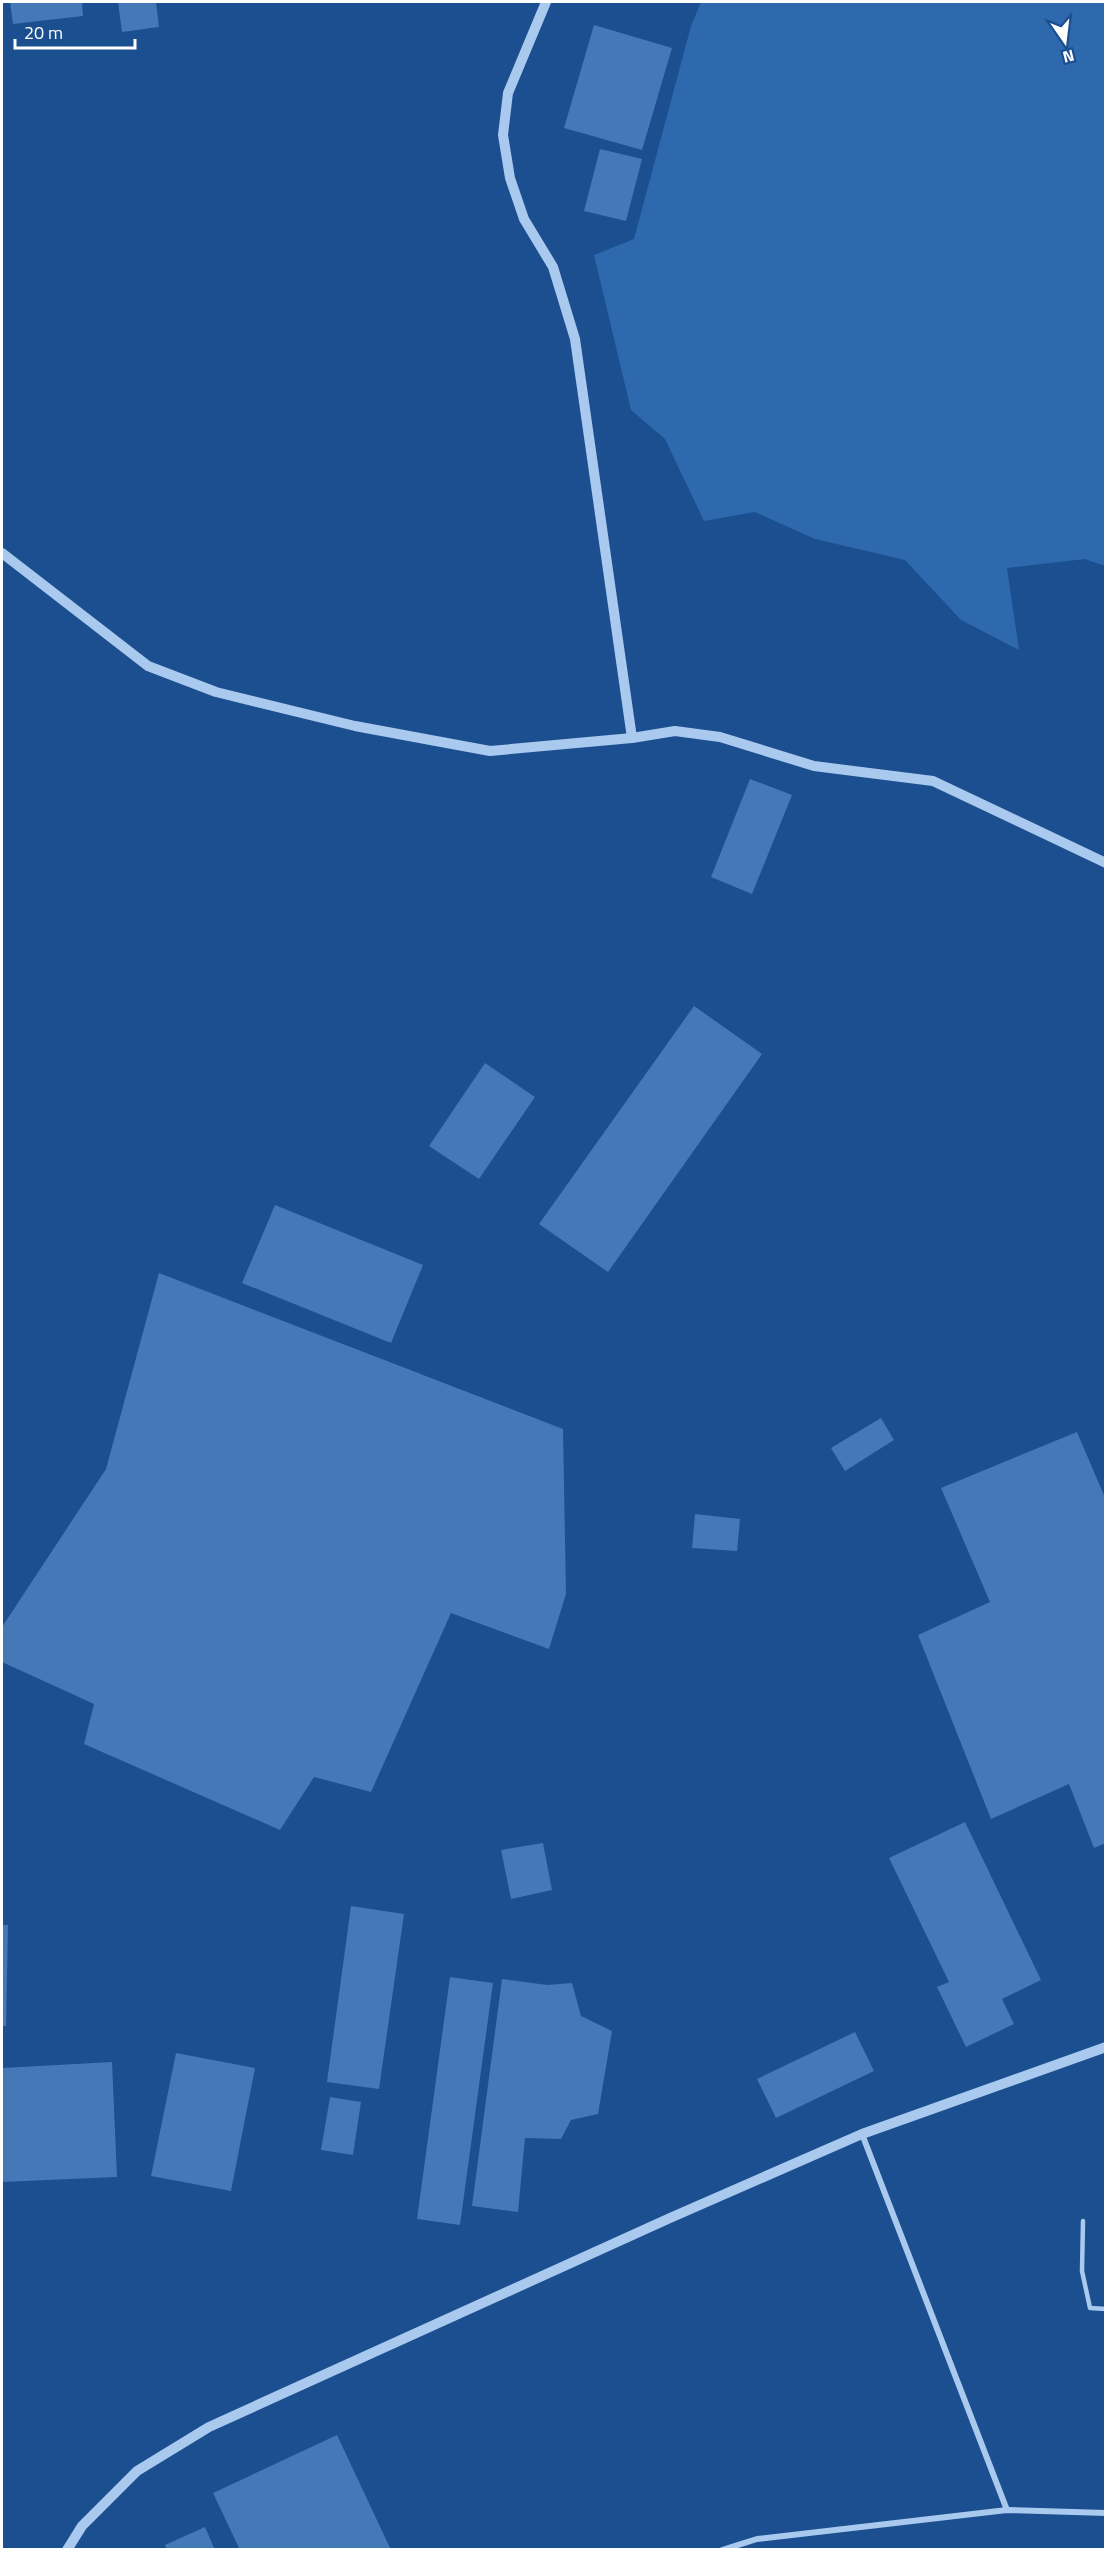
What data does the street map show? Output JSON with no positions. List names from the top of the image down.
{
  "scale_bar": "20 m",
  "north": "bottom"
}
